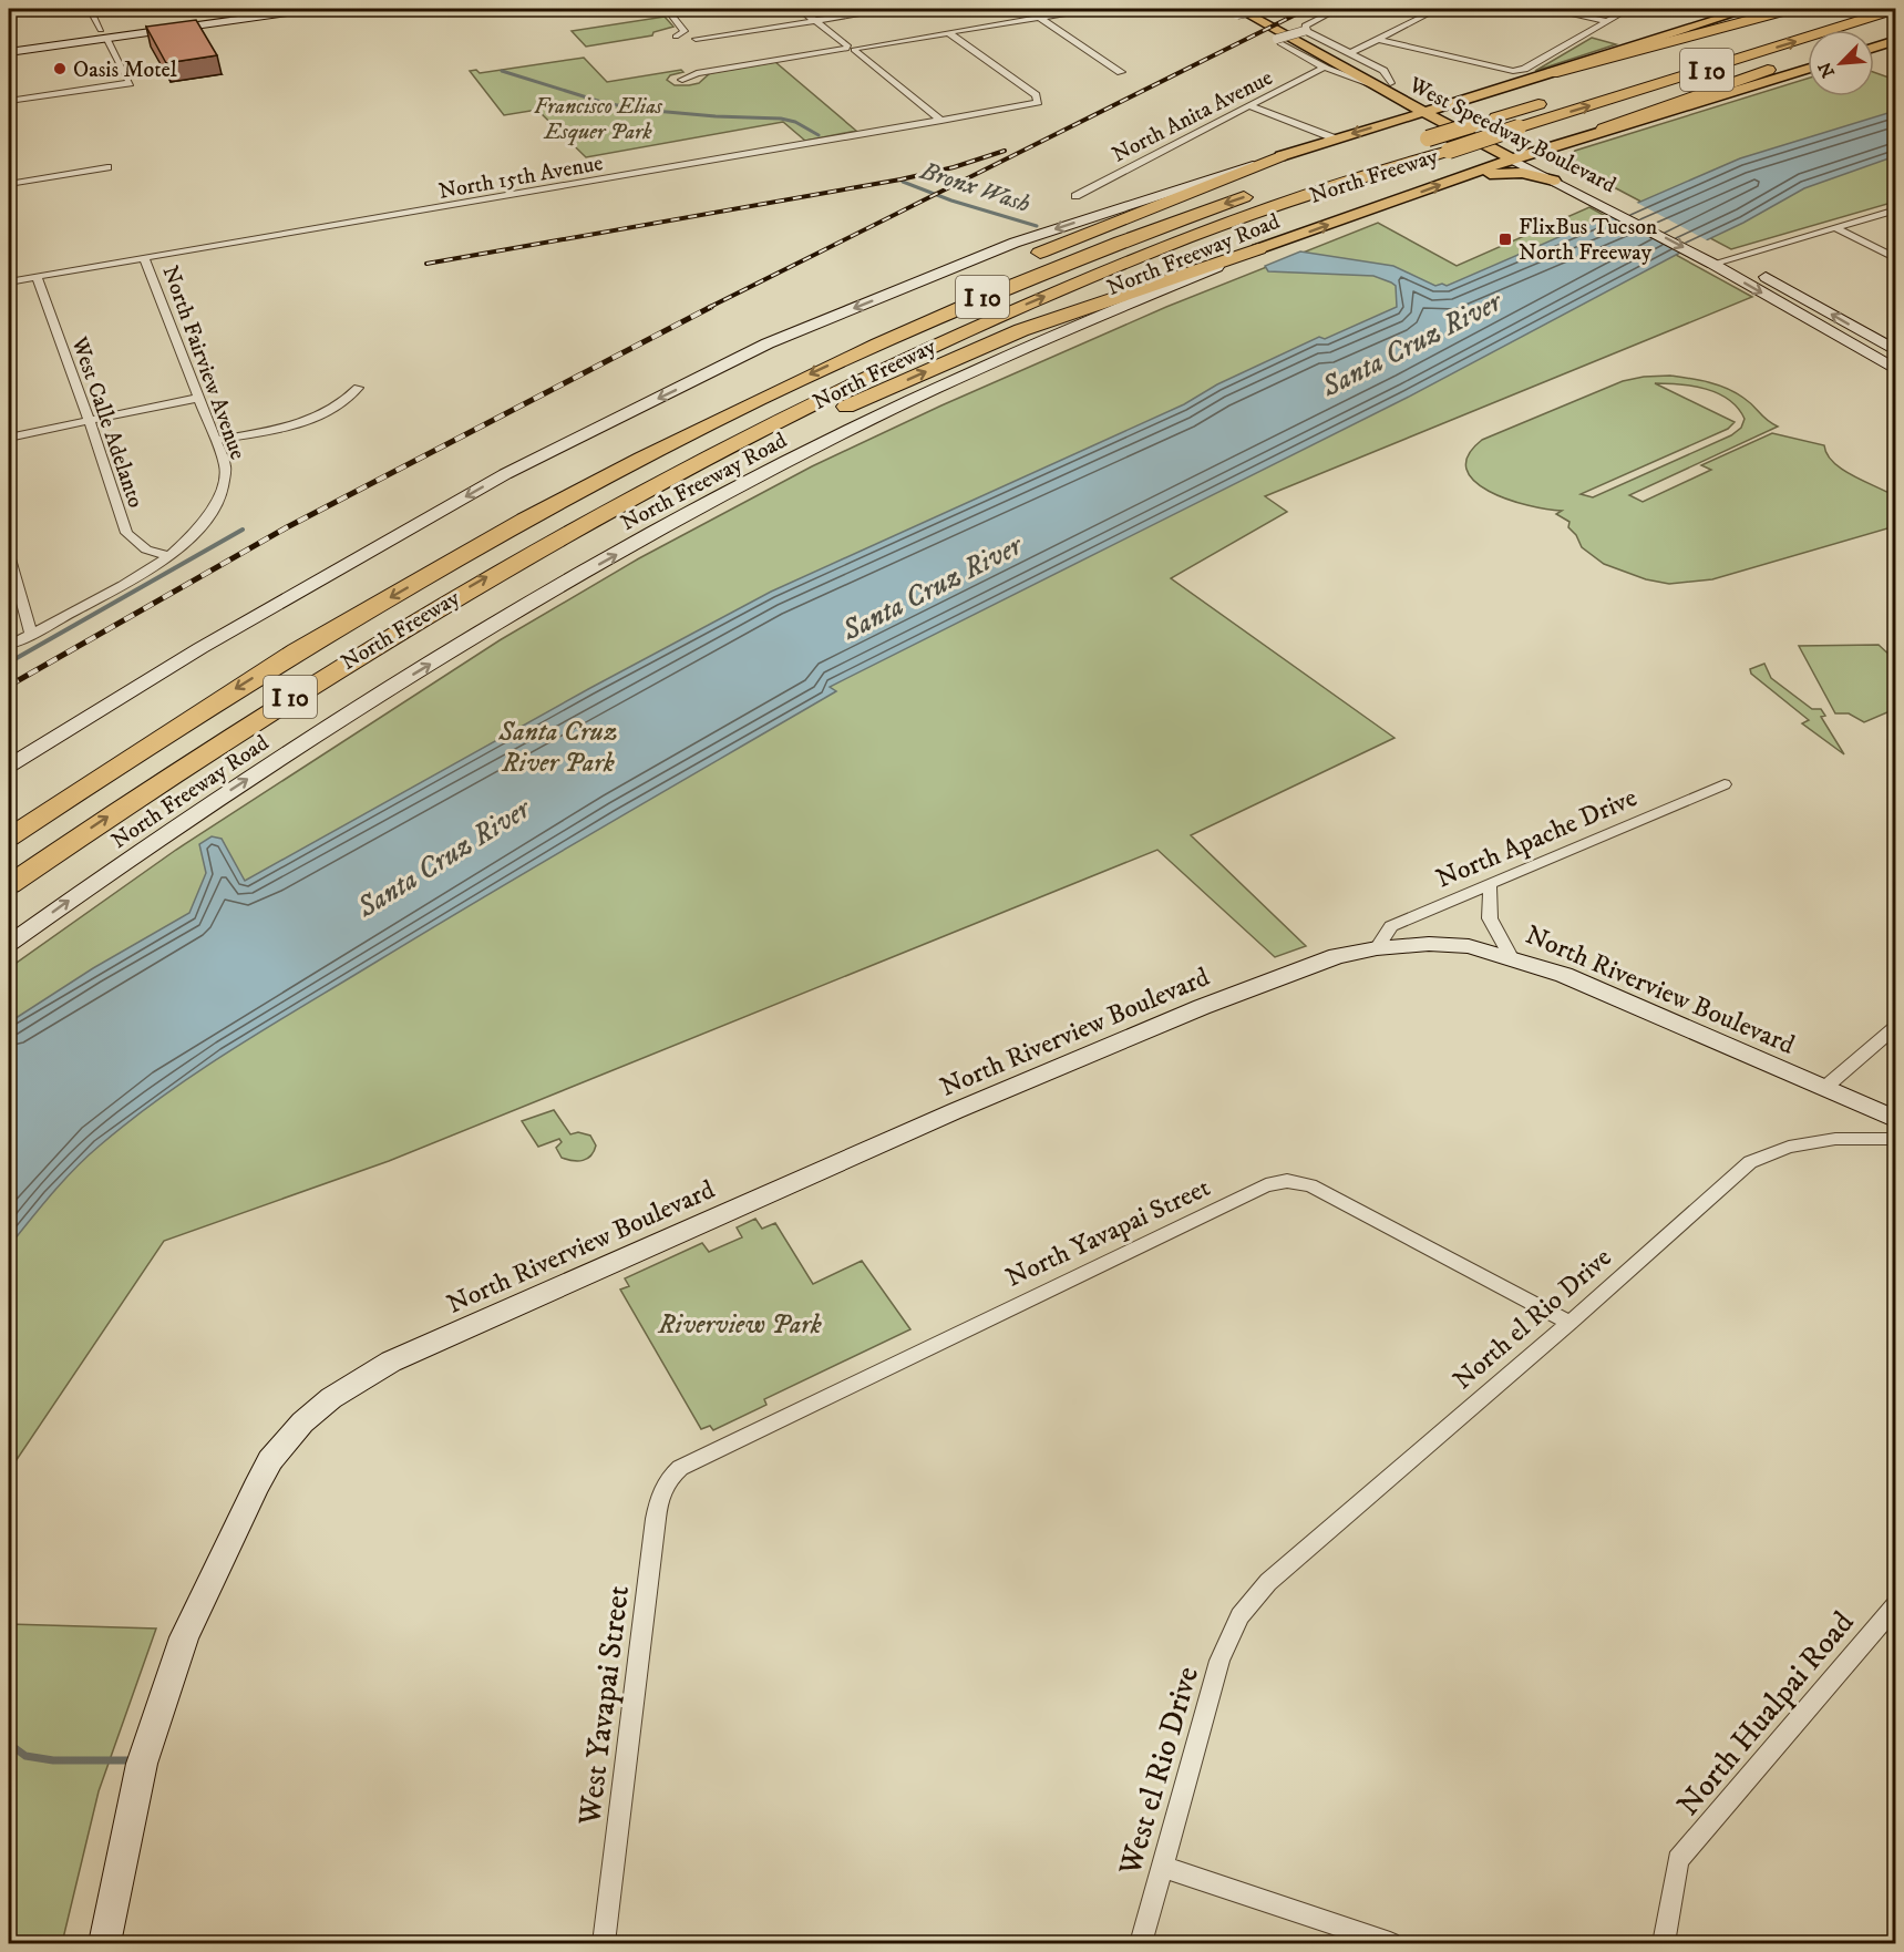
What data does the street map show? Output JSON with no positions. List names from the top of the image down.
{
  "streets": {
    "highway": ["I 10", "North Freeway"],
    "main road": ["West Speedway Boulevard", "North Freeway Road", "North Riverview Boulevard"],
    "street": [
      "North Anita Avenue",
      "North 15th Avenue",
      "North Fairview Avenue",
      "West Calle Adelanto",
      "North Apache Drive",
      "North Yavapai Street",
      "North el Rio Drive",
      "West Yavapai Street",
      "North Hualpai Road",
      "West el Rio Drive"
    ]
  },
  "crossings": [
    ["West Speedway Boulevard", "North Freeway Road"],
    ["North 15th Avenue", "North Fairview Avenue"],
    ["North 15th Avenue", "West Calle Adelanto"],
    ["North Fairview Avenue", "West Calle Adelanto"],
    ["North Apache Drive", "North Riverview Boulevard"],
    ["North Yavapai Street", "North el Rio Drive"],
    ["North Yavapai Street", "West Yavapai Street"],
    ["North el Rio Drive", "West el Rio Drive"]
  ],
  "water": ["Bronx Wash", "Santa Cruz River"],
  "parks": ["Francisco Elias Esquer Park", "Santa Cruz River Park", "Riverview Park"],
  "places": {
    "other": ["Oasis Motel"],
    "transit": ["FlixBus Tucson North Freeway"]
  },
  "north": "bottom left"
}
